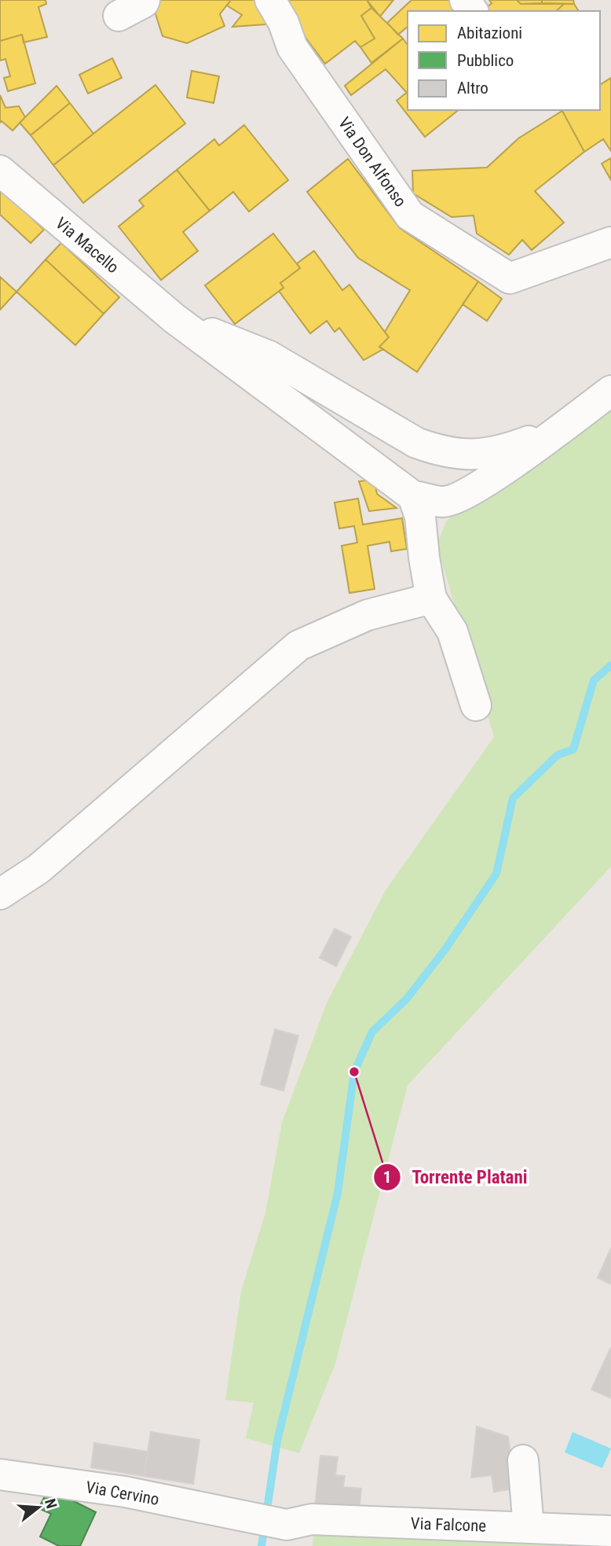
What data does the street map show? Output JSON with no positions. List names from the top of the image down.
{
  "streets": {
    "street": [
      "Via Don Alfonso",
      "Via Macello",
      "Via Cervino",
      "Via Falcone"
    ]
  },
  "crossings": [
    ["Via Cervino", "Via Falcone"]
  ],
  "places": ["Torrente Platani"],
  "legend": ["Abitazioni", "Pubblico", "Altro"],
  "north": "right"
}
